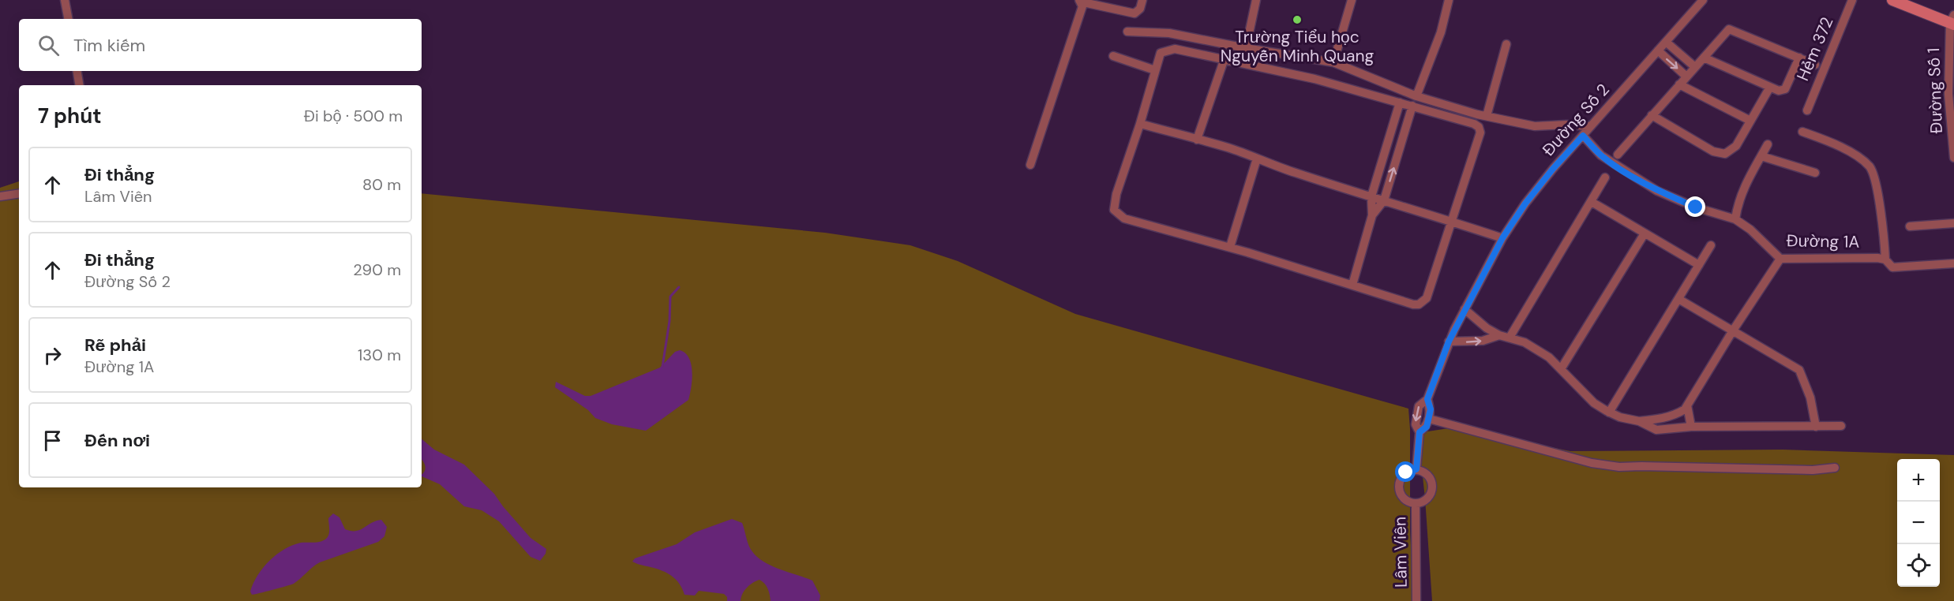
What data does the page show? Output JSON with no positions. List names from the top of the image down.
{
  "streets": {
    "street": [
      "Hẻm 372",
      "Đường Số 1",
      "Đường Số 2",
      "Đường 1A",
      "Lâm Viên"
    ]
  },
  "crossings": [
    ["Đường Số 2", "Đường 1A"]
  ],
  "places": ["Trường Tiểu học Nguyễn Minh Quang"],
  "page": {
    "search": "Tìm kiếm",
    "heading": ["7 phút", "Đi bộ · 500 m"],
    "list": [
      ["Đi thẳng", "Lâm Viên", "80 m"],
      ["Đi thẳng", "Đường Số 2", "290 m"],
      ["Rẽ phải", "Đường 1A", "130 m"],
      "Đến nơi"
    ],
    "map_buttons": ["+", "−"]
  }
}
